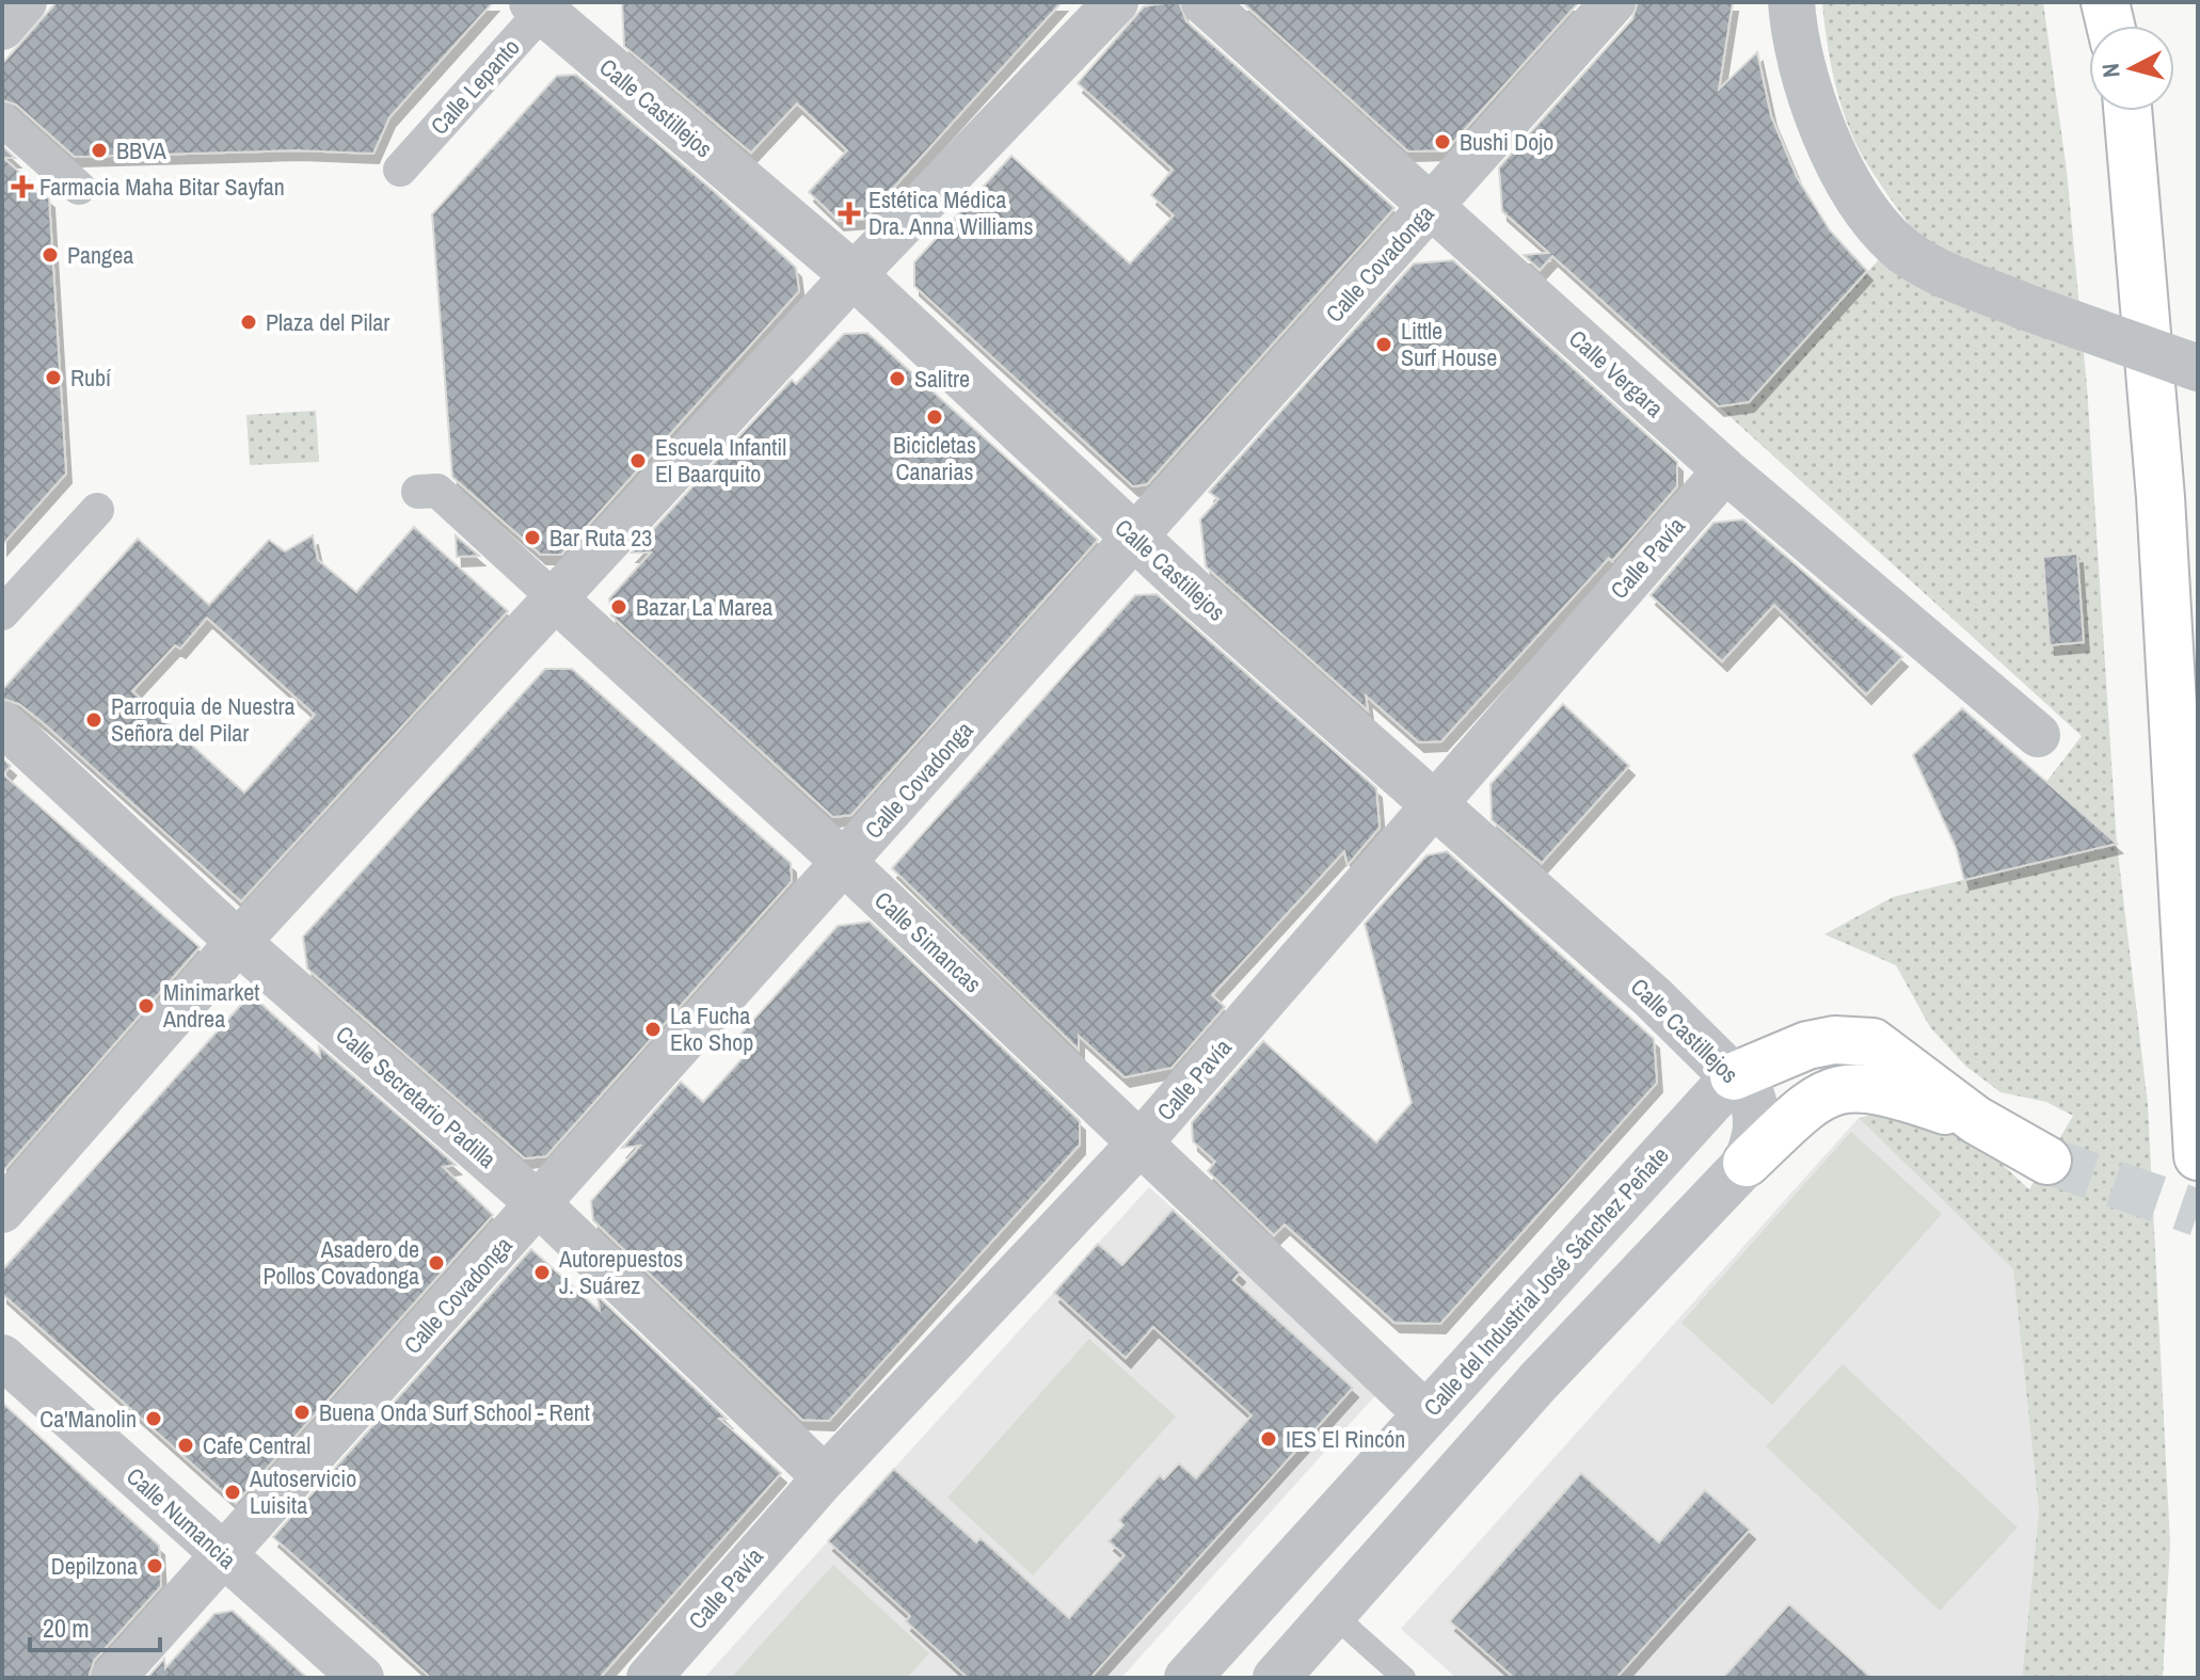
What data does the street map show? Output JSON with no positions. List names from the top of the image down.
{
  "streets": {
    "street": [
      "Calle Lepanto",
      "Calle Castillejos",
      "Calle Covadonga",
      "Calle Vergara",
      "Calle Pavía",
      "Calle Simancas",
      "Calle Secretario Padilla",
      "Calle del Industrial José Sánchez Peñate",
      "Calle Numancia"
    ]
  },
  "crossings": [
    ["Calle Lepanto", "Calle Castillejos"],
    ["Calle Castillejos", "Calle Covadonga"],
    ["Calle Castillejos", "Calle Pavía"],
    ["Calle Castillejos", "Calle del Industrial José Sánchez Peñate"],
    ["Calle Covadonga", "Calle Vergara"],
    ["Calle Covadonga", "Calle Simancas"],
    ["Calle Covadonga", "Calle Secretario Padilla"],
    ["Calle Covadonga", "Calle Numancia"],
    ["Calle Vergara", "Calle Pavía"],
    ["Calle Pavía", "Calle Simancas"],
    ["Calle Pavía", "Calle Secretario Padilla"],
    ["Calle Simancas", "Calle del Industrial José Sánchez Peñate"]
  ],
  "places": {
    "other": [
      "Bushi Dojo",
      "BBVA",
      "Pangea",
      "Plaza del Pilar",
      "Little Surf House",
      "Rubí",
      "Salitre",
      "Bicicletas Canarias",
      "Escuela Infantil El Baarquito",
      "Bar Ruta 23",
      "Bazar La Marea",
      "Parroquia de Nuestra Señora del Pilar",
      "Minimarket Andrea",
      "La Fucha Eko Shop",
      "Asadero de Pollos Covadonga",
      "Autorepuestos J. Suárez",
      "Buena Onda Surf School - Rent",
      "Ca'Manolin",
      "IES El Rincón",
      "Cafe Central",
      "Autoservicio Luisita",
      "Depilzona"
    ],
    "health": ["Farmacia Maha Bitar Sayfan", "Estética Médica Dra. Anna Williams"]
  },
  "scale_bar": "20 m",
  "north": "left"
}
